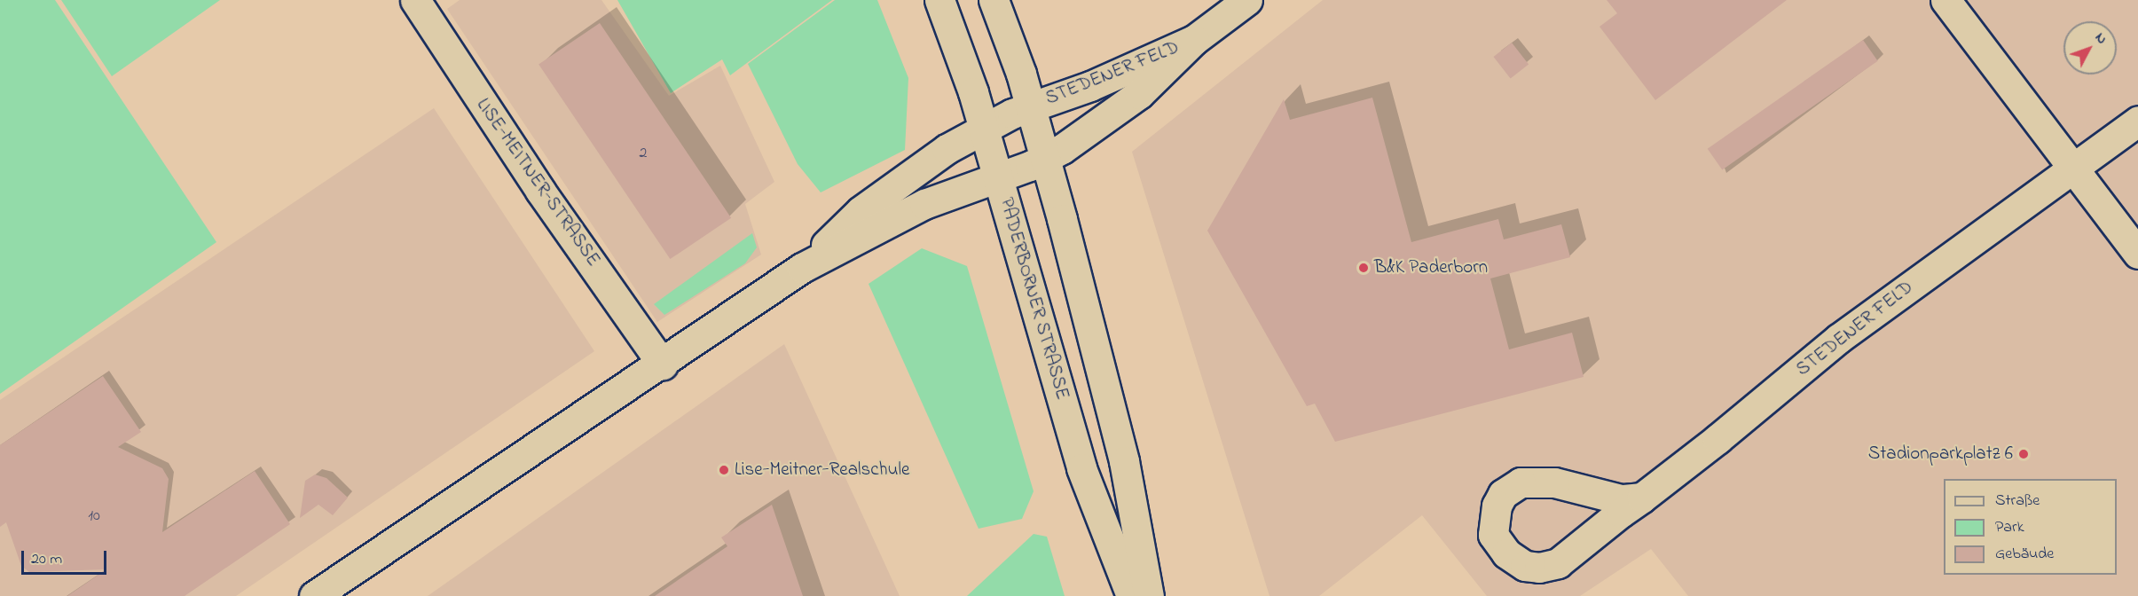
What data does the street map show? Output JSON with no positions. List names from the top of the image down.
{
  "streets": {
    "street": ["STEDENER FELD", "LISE-MEITNER-STRASSE", "PADERBORNER STRASSE"]
  },
  "crossings": [
    ["STEDENER FELD", "PADERBORNER STRASSE"]
  ],
  "places": ["B&K Paderborn", "Stadionparkplatz 6", "Lise-Meitner-Realschule"],
  "house_numbers": ["2", "10"],
  "legend": ["Straße", "Park", "Gebäude"],
  "scale_bar": "20 m",
  "north": "top right"
}
